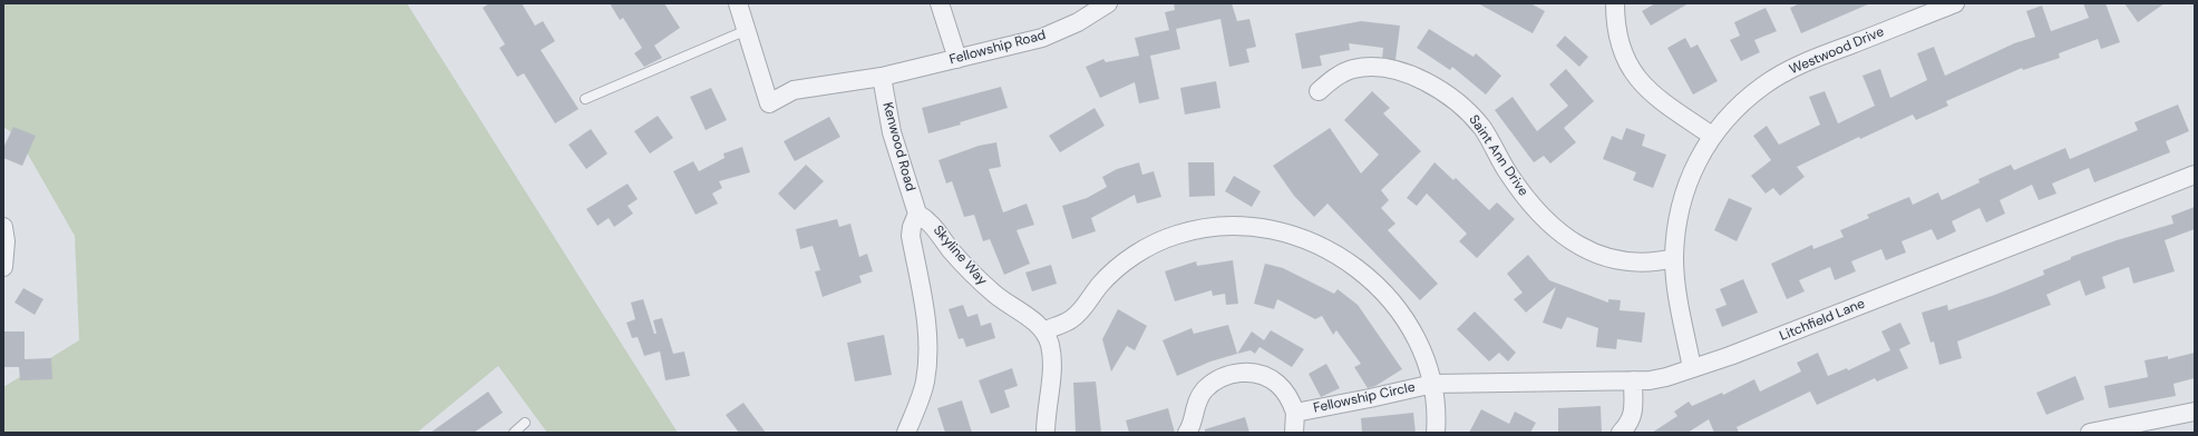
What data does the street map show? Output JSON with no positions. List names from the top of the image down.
{
  "streets": {
    "street": [
      "Fellowship Road",
      "Westwood Drive",
      "Kenwood Road",
      "Saint Ann Drive",
      "Skyline Way",
      "Litchfield Lane",
      "Fellowship Circle"
    ]
  },
  "crossings": [
    ["Fellowship Road", "Kenwood Road"],
    ["Westwood Drive", "Saint Ann Drive"],
    ["Westwood Drive", "Litchfield Lane"],
    ["Kenwood Road", "Skyline Way"],
    ["Litchfield Lane", "Fellowship Circle"]
  ]
}
